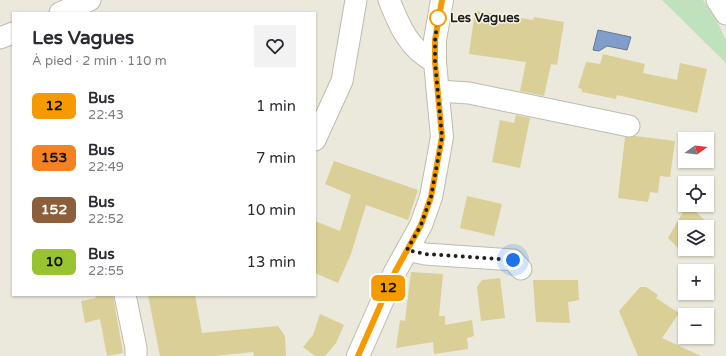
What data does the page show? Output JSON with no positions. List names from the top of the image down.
{
  "places": ["Les Vagues"],
  "lines": ["bus line 12"],
  "north": "right",
  "page": {
    "on_map": "12",
    "heading": ["Les Vagues", "À pied · 2 min · 110 m"],
    "list": [
      {
        "mark": "12",
        "name": "Bus",
        "note": "22:43",
        "value": "1 min"
      },
      {
        "mark": "153",
        "name": "Bus",
        "note": "22:49",
        "value": "7 min"
      },
      {
        "mark": "152",
        "name": "Bus",
        "note": "22:52",
        "value": "10 min"
      },
      {
        "mark": "10",
        "name": "Bus",
        "note": "22:55",
        "value": "13 min"
      }
    ],
    "map_buttons": ["+", "−"]
  }
}
